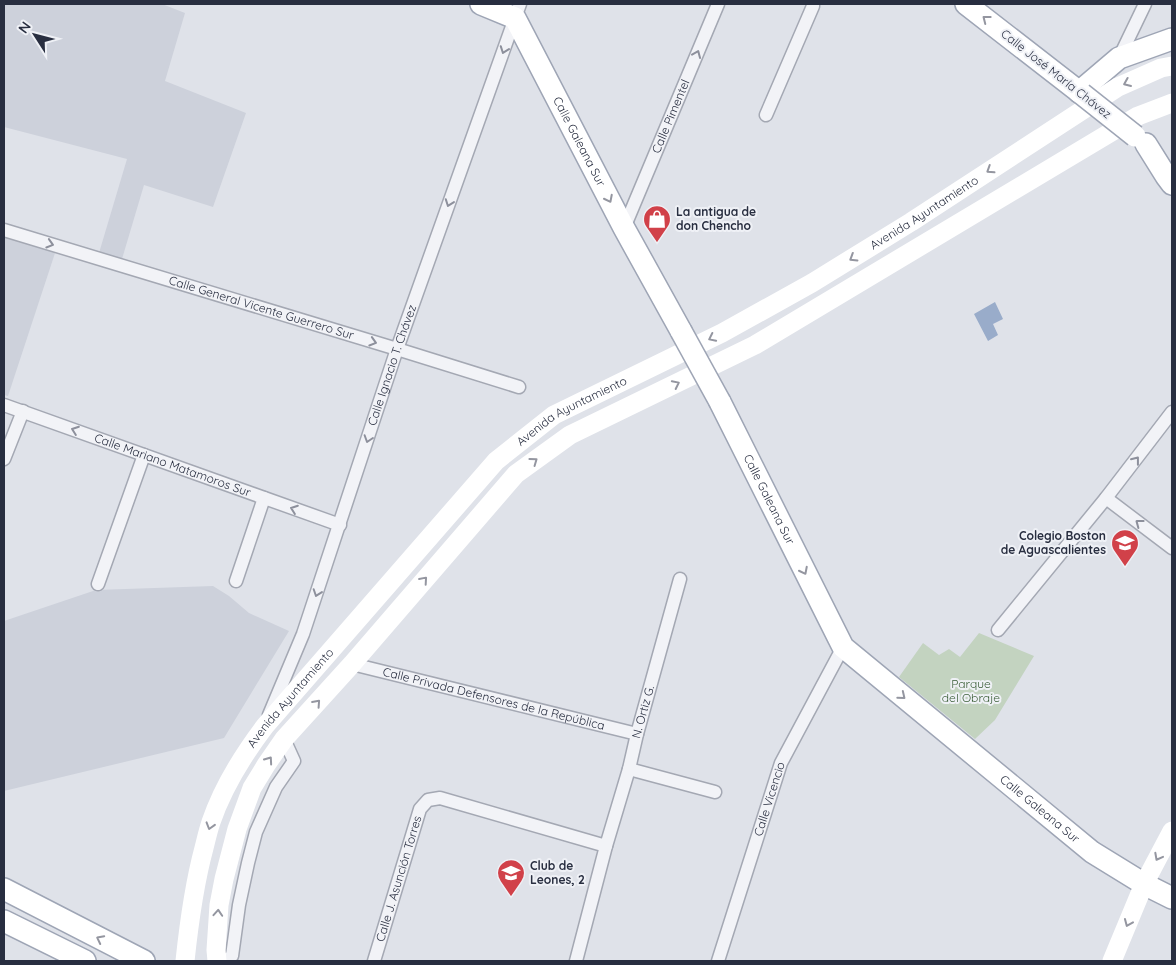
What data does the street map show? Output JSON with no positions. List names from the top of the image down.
{
  "streets": {
    "main road": ["Calle José María Chávez", "Calle Galeana Sur", "Avenida Ayuntamiento"],
    "street": [
      "Calle Pimentel",
      "Calle General Vicente Guerrero Sur",
      "Calle Ignacio T. Chávez",
      "Calle Mariano Matamoros Sur",
      "Calle Privada Defensores de la República",
      "N. Ortiz G.",
      "Calle Vicencio",
      "Calle J. Asunción Torres"
    ]
  },
  "crossings": [
    ["Calle Pimentel", "Calle Galeana Sur"],
    ["Calle Galeana Sur", "Calle Ignacio T. Chávez"],
    ["Calle Galeana Sur", "Calle Vicencio"],
    ["Avenida Ayuntamiento", "Calle Ignacio T. Chávez"],
    ["Avenida Ayuntamiento", "Calle Privada Defensores de la República"],
    ["Calle General Vicente Guerrero Sur", "Calle Ignacio T. Chávez"],
    ["Calle Ignacio T. Chávez", "Calle Mariano Matamoros Sur"],
    ["Calle Privada Defensores de la República", "N. Ortiz G."],
    ["N. Ortiz G.", "Calle J. Asunción Torres"]
  ],
  "one_way": [
    "Calle José María Chávez",
    "Calle Galeana Sur",
    "Calle General Vicente Guerrero Sur",
    "Calle Ignacio T. Chávez",
    "Calle Mariano Matamoros Sur"
  ],
  "parks": ["Parque del Obraje"],
  "places": {
    "shop": ["La antigua de don Chencho"],
    "school or university": ["Colegio Boston de Aguascalientes", "Club de Leones, 2"]
  },
  "north": "top left"
}
